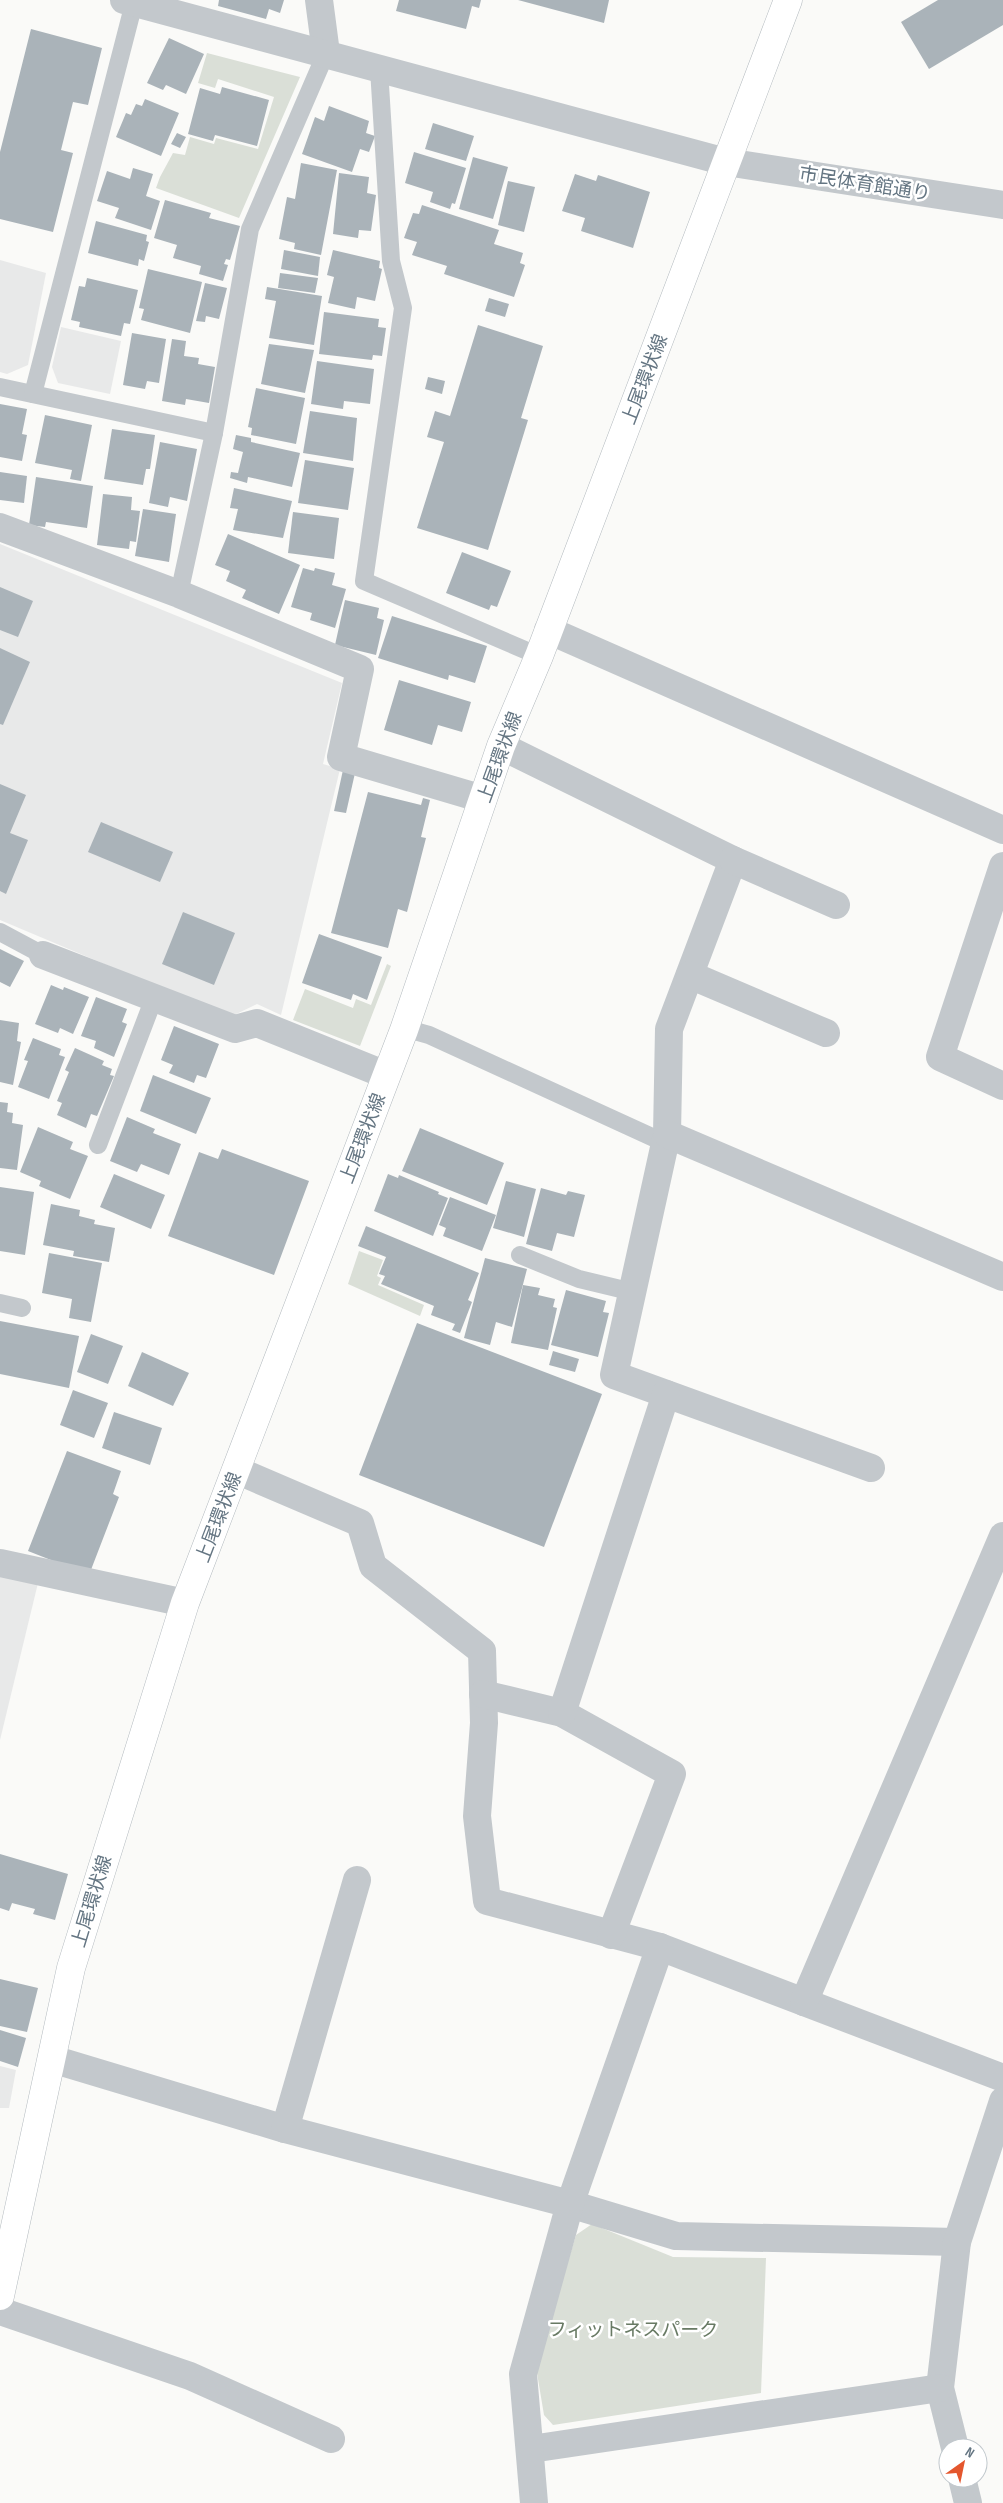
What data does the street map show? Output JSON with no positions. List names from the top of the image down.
{
  "streets": {
    "main road": ["上尾環状線"],
    "street": ["市民体育館通り"]
  },
  "crossings": [
    ["市民体育館通り", "上尾環状線"]
  ],
  "parks": ["フィットネスパーク"],
  "north": "top right"
}
